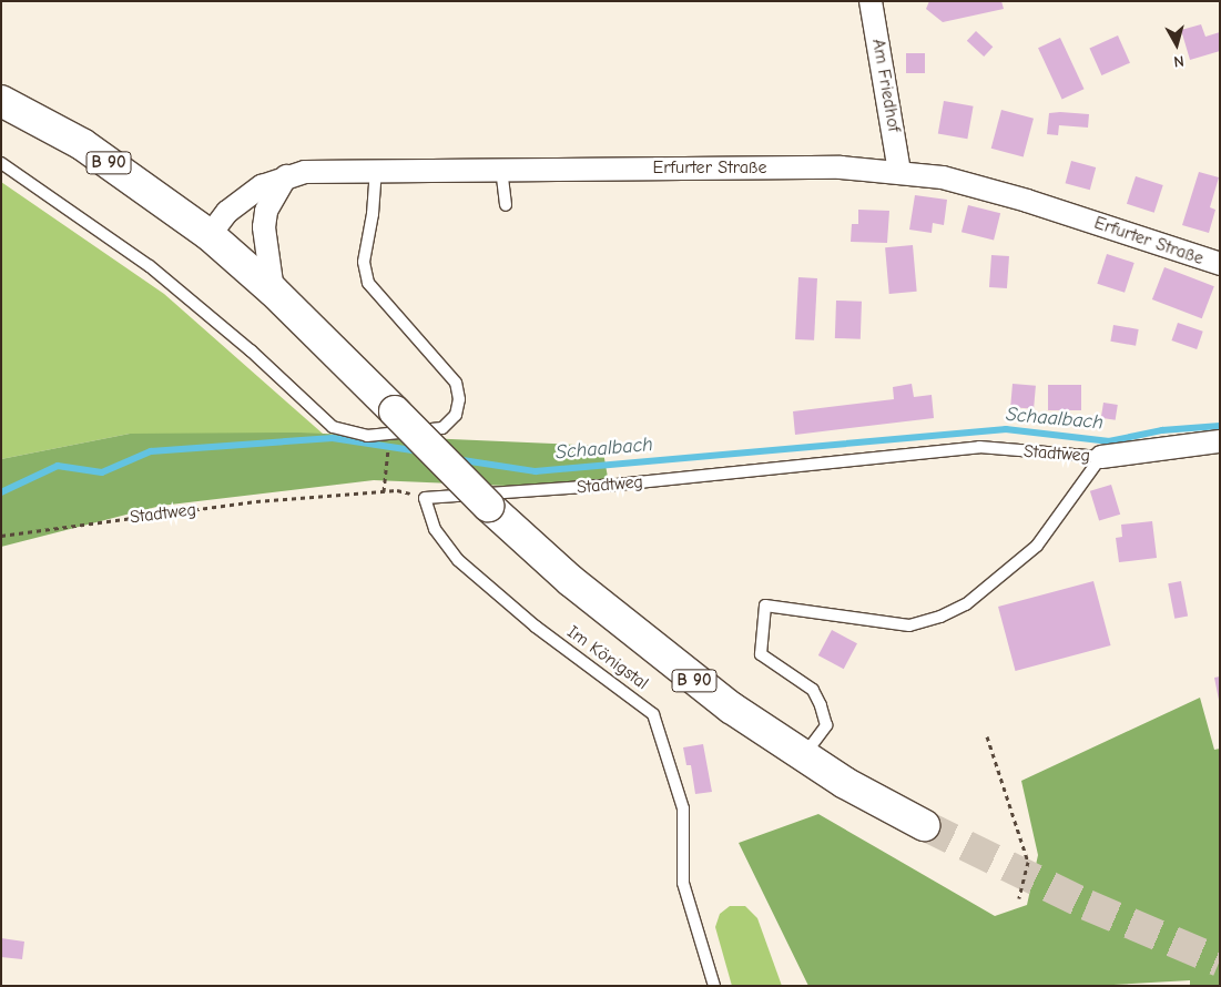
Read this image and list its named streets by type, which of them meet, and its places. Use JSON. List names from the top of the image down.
{
  "streets": {
    "main road": ["B 90"],
    "street": ["Am Friedhof", "Erfurter Straße", "Stadtweg"],
    "lane": ["Im Königstal"]
  },
  "crossings": [
    ["Am Friedhof", "Erfurter Straße"],
    ["B 90", "Erfurter Straße"],
    ["Stadtweg", "Im Königstal"]
  ],
  "water": ["Schaalbach"],
  "north": "bottom"
}
